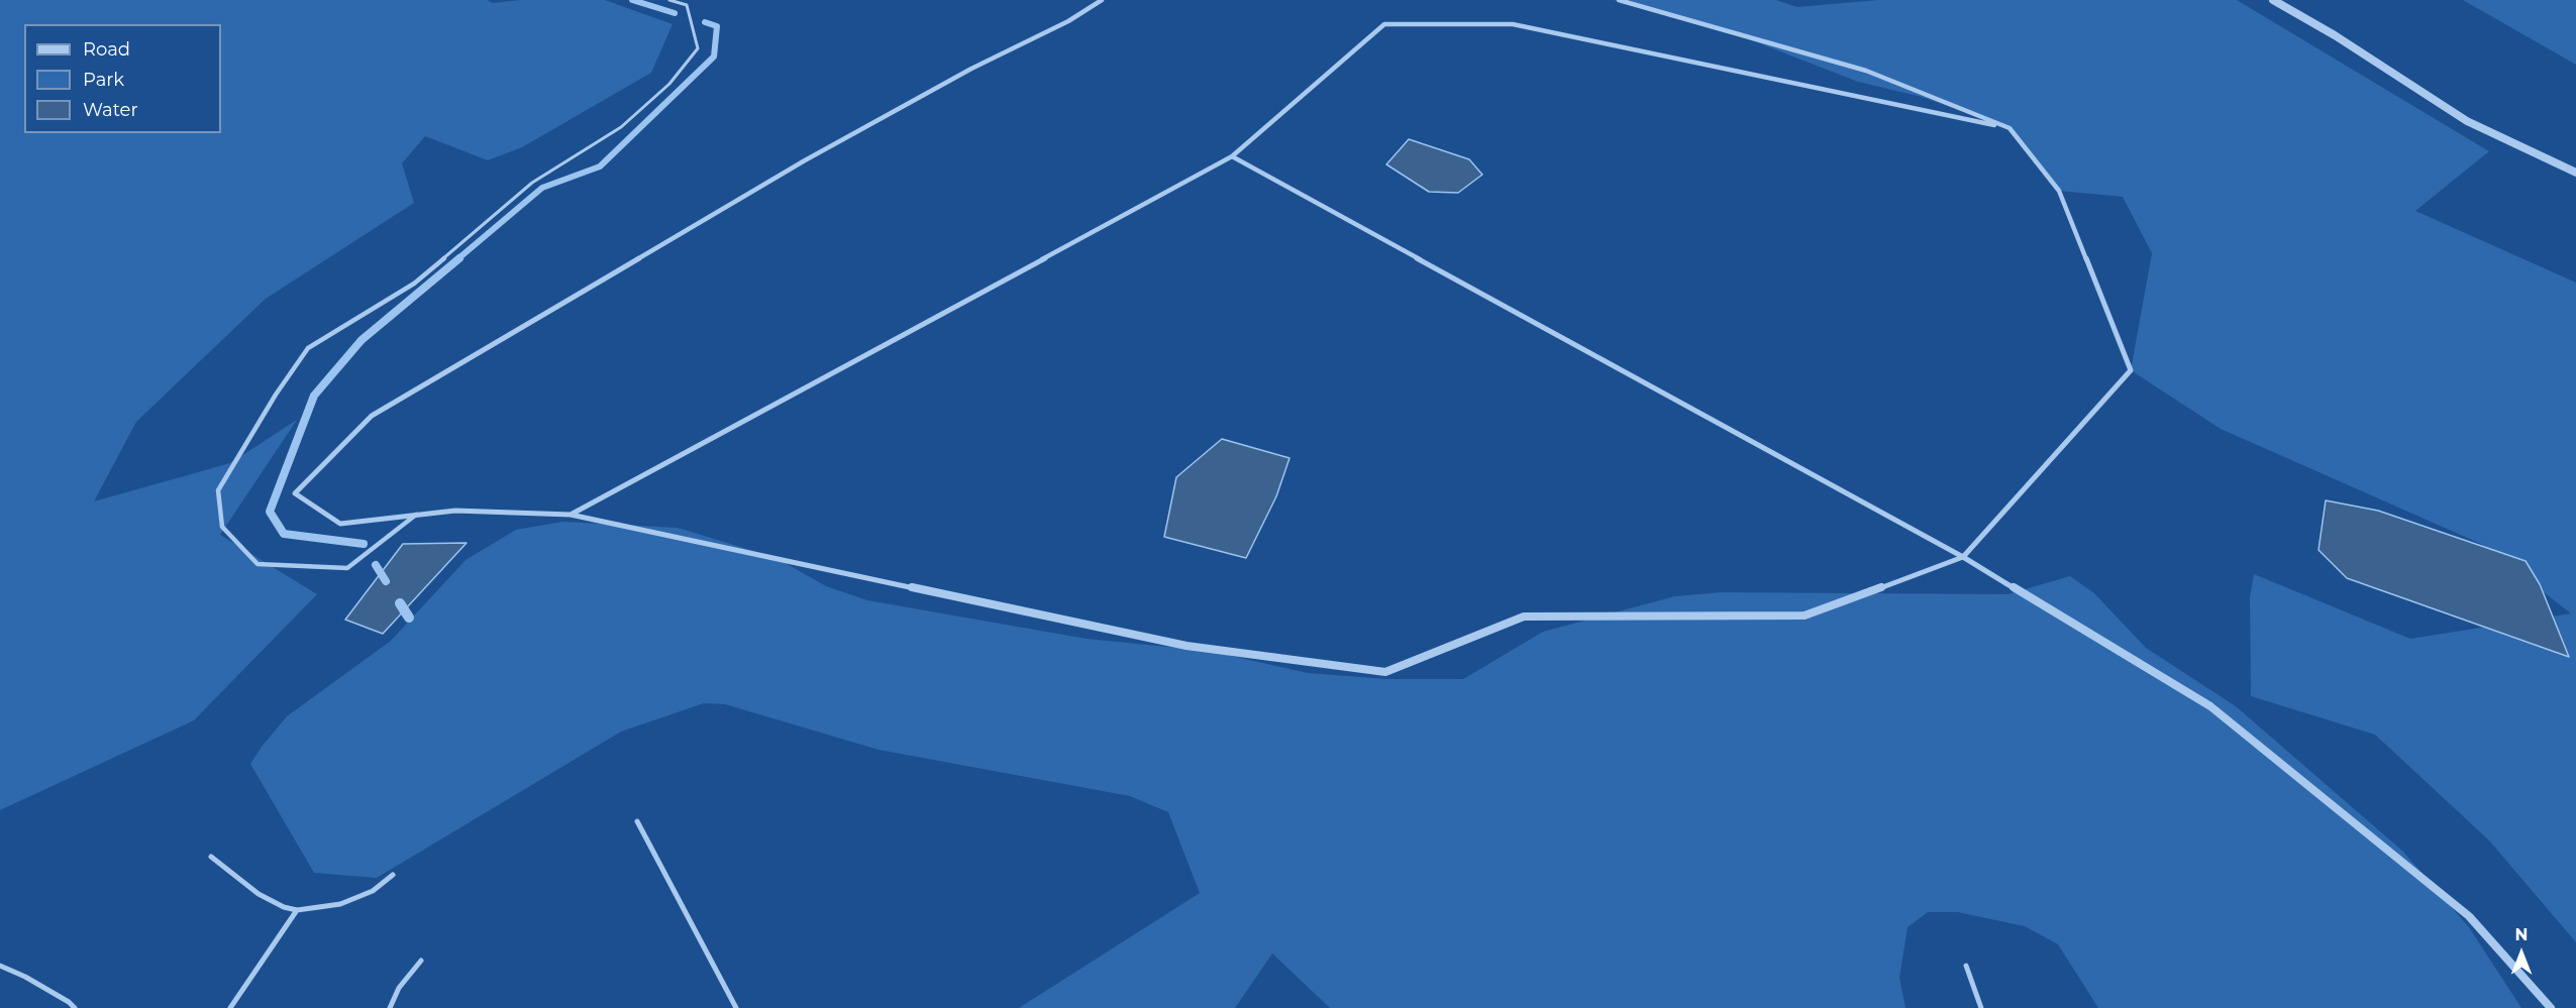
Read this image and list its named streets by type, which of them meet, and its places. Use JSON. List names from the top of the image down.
{
  "legend": ["Road", "Park", "Water"],
  "north": "top"
}
